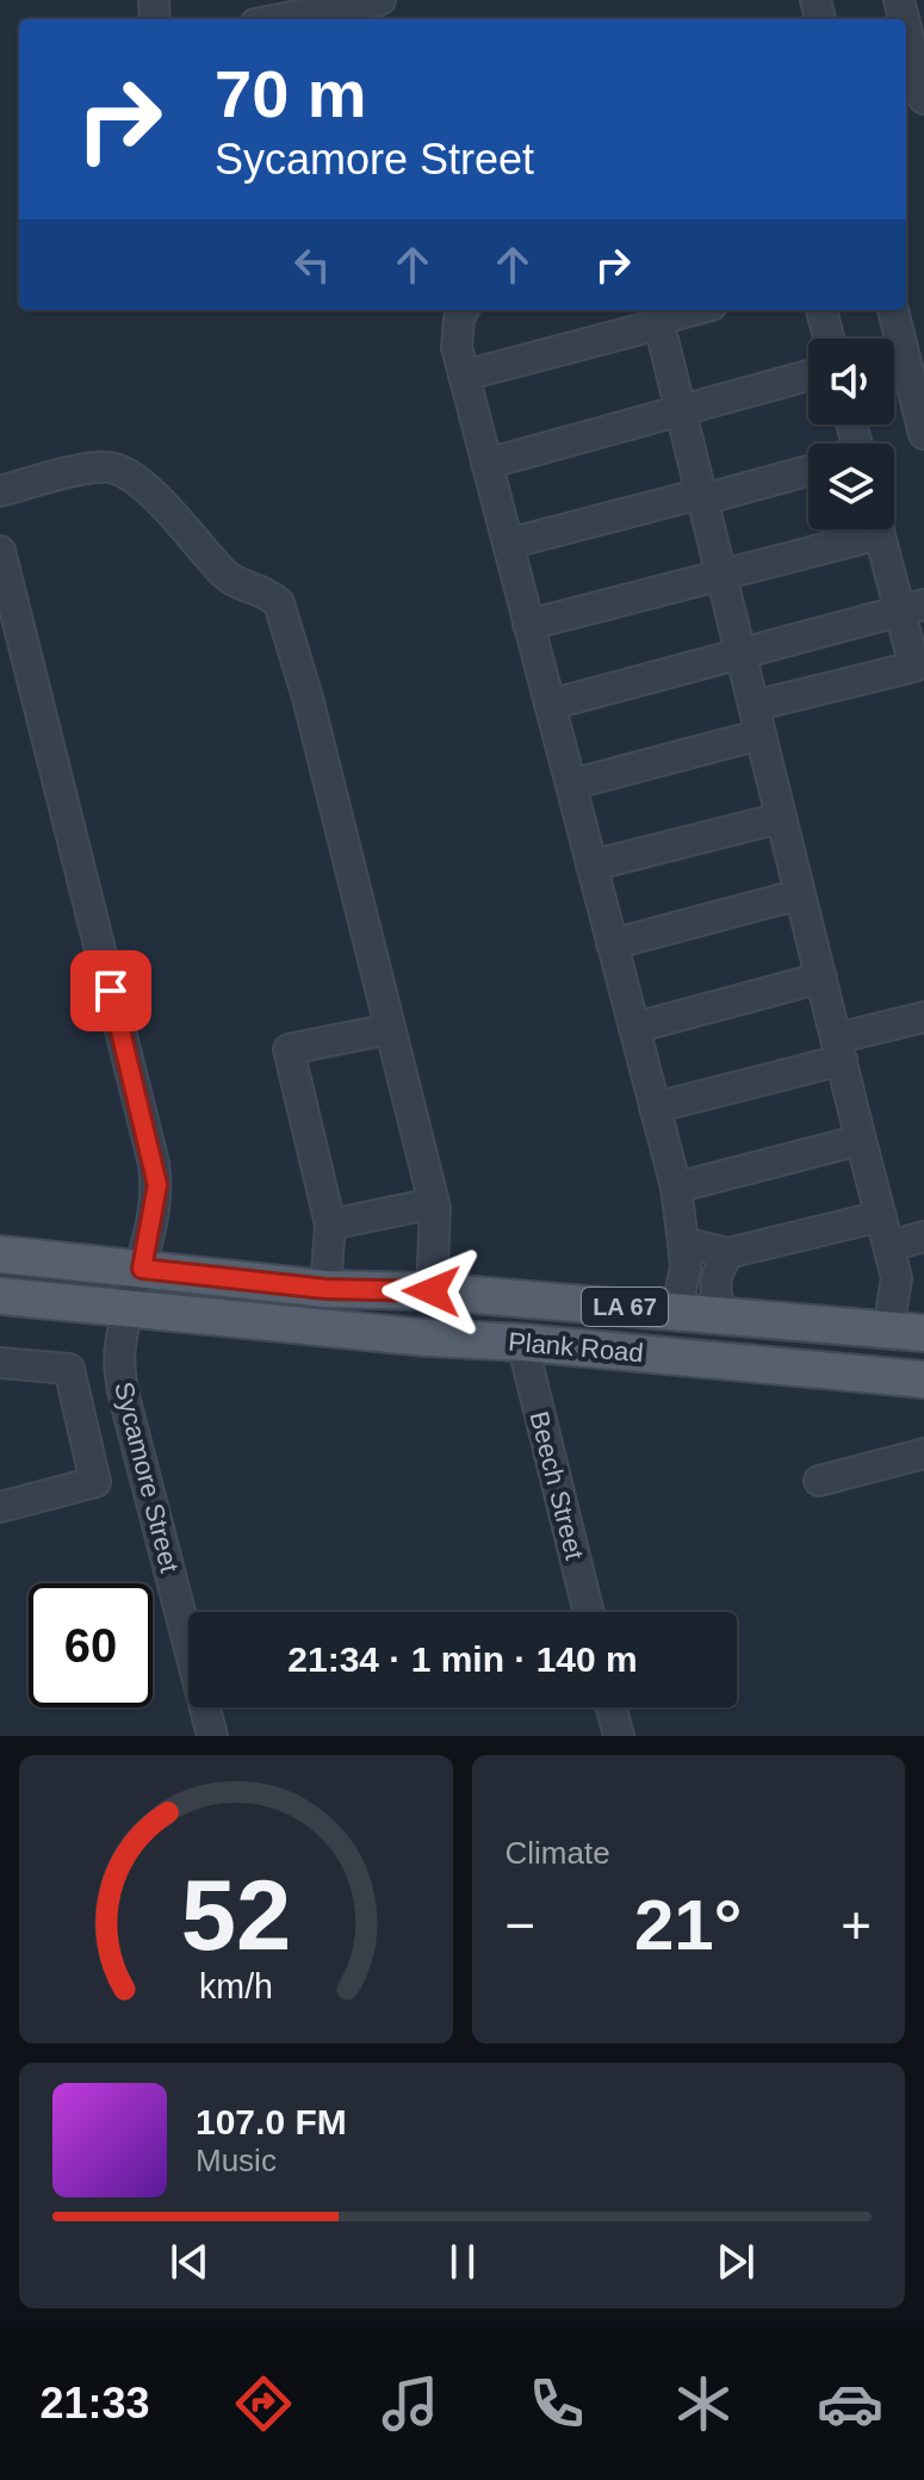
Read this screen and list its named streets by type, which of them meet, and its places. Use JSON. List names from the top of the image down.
{
  "streets": {
    "main road": ["LA 67", "Plank Road"],
    "street": ["Sycamore Street", "Beech Street"]
  },
  "crossings": [
    ["Plank Road", "Sycamore Street"],
    ["Plank Road", "Beech Street"]
  ],
  "page": {
    "turn": ["70 m", "Sycamore Street"],
    "limit": "60",
    "trip": "21:34 · 1 min · 140 m",
    "tile": "Climate",
    "heat": ["−", "21°", "+"],
    "song": ["107.0 FM", "Music"],
    "tabs": "21:33",
    "gauge": ["52", "km/h"]
  }
}
